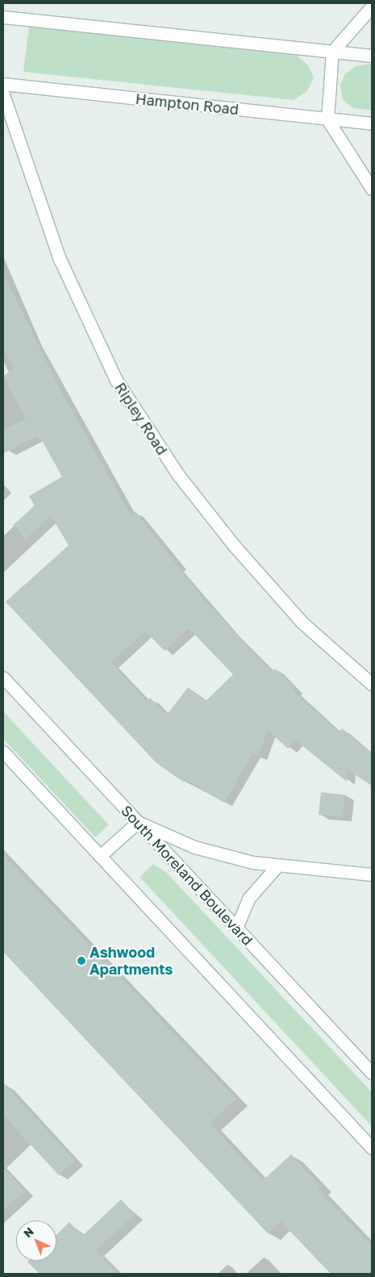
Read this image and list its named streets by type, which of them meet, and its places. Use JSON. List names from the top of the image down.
{
  "streets": {
    "street": ["Hampton Road", "Ripley Road", "South Moreland Boulevard"]
  },
  "places": ["Ashwood Apartments"],
  "north": "top left"
}
